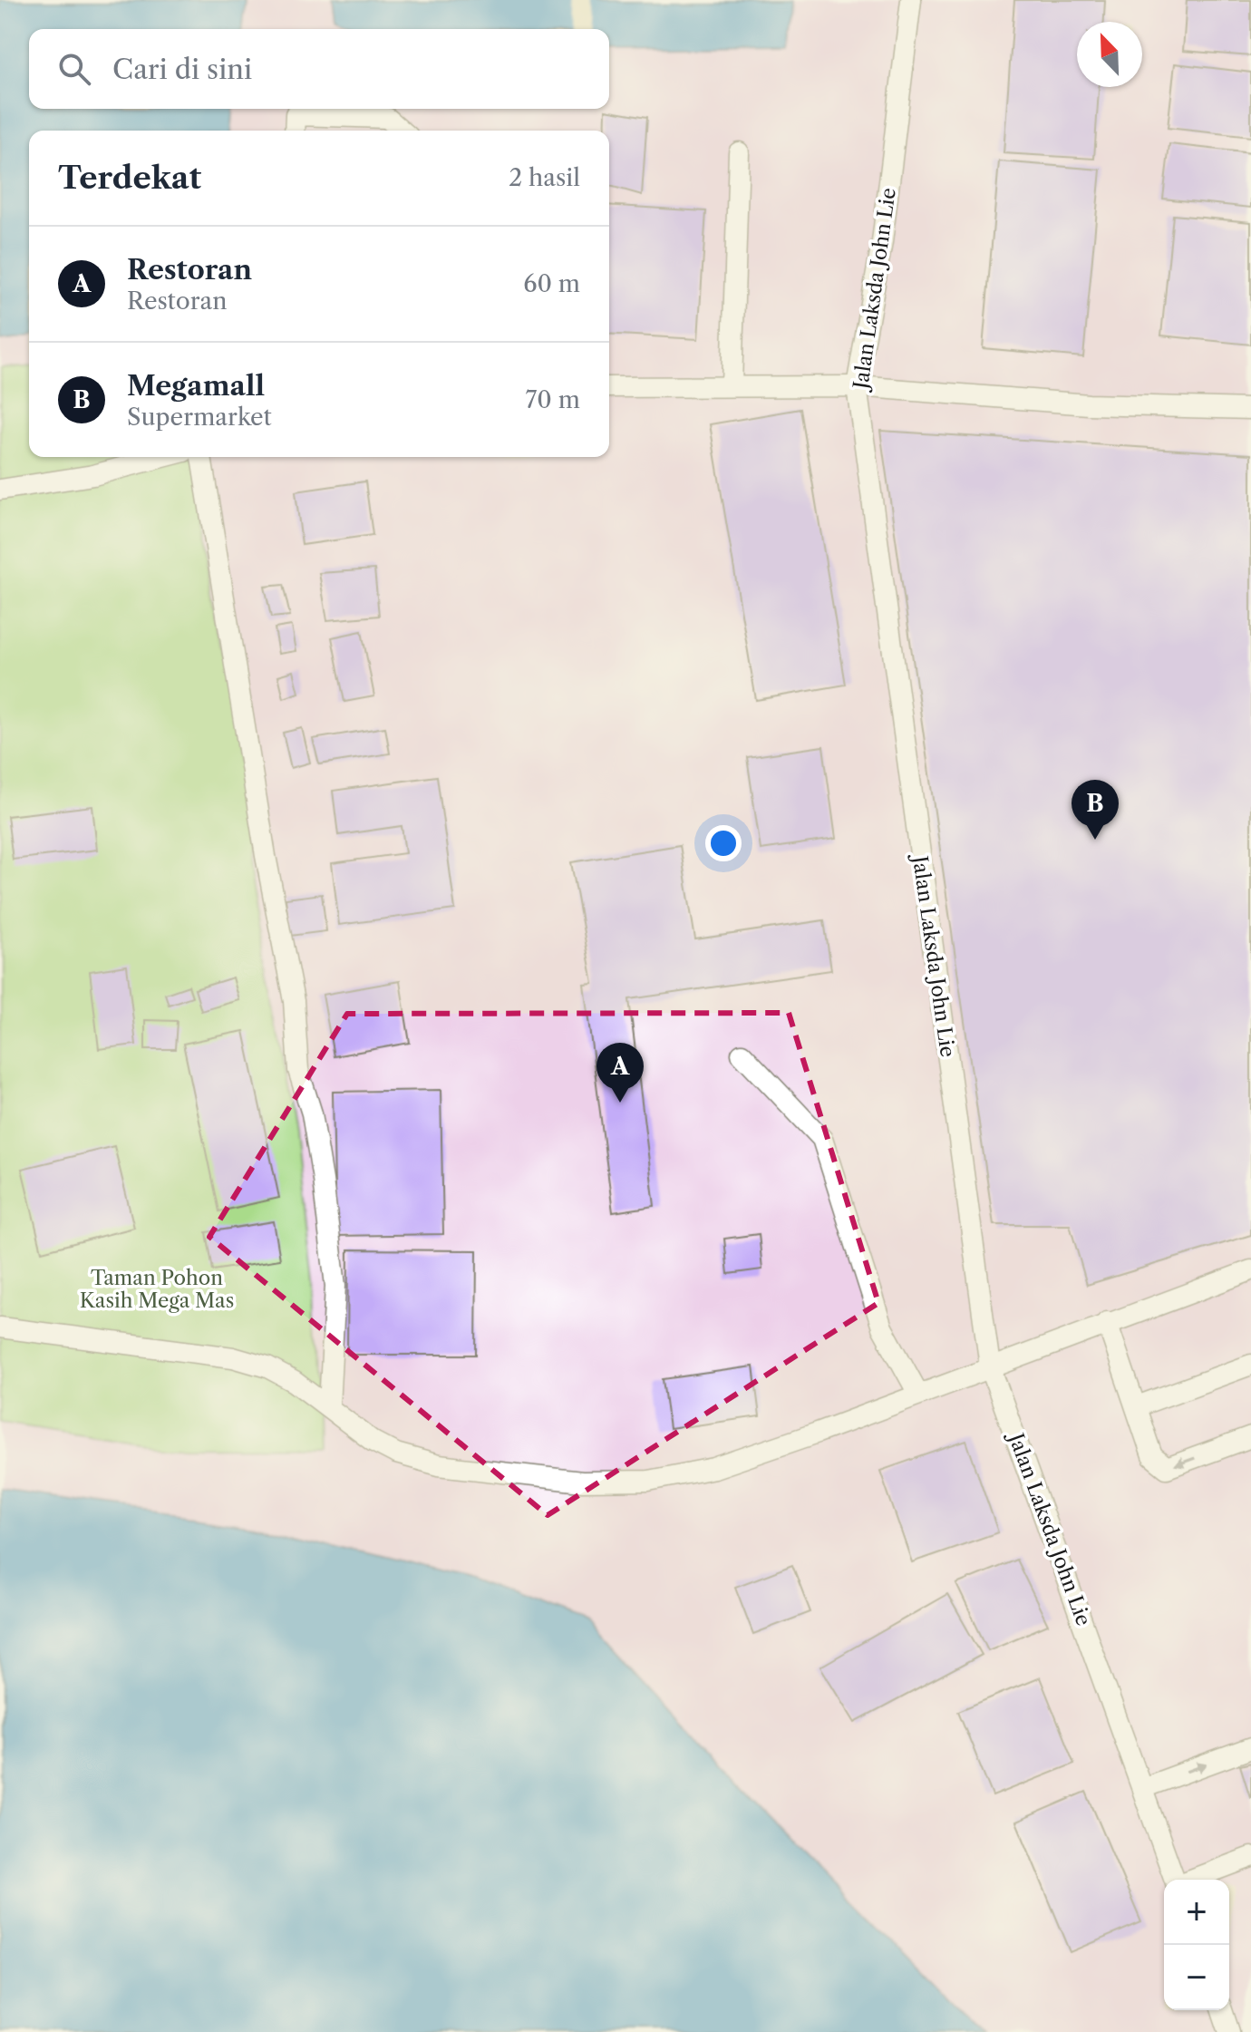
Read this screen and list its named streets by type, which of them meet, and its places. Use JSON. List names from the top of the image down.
{
  "streets": {
    "lane": ["Jalan Laksda John Lie"]
  },
  "parks": ["Taman Pohon Kasih Mega Mas"],
  "north": "top left",
  "page": {
    "search": "Cari di sini",
    "heading": ["Terdekat", "2 hasil"],
    "list": [
      {
        "mark": "A",
        "name": "Restoran",
        "note": "Restoran",
        "value": "60 m"
      },
      {
        "mark": "B",
        "name": "Megamall",
        "note": "Supermarket",
        "value": "70 m"
      }
    ],
    "pins": ["B", "A"],
    "map_buttons": ["+", "−"]
  }
}
